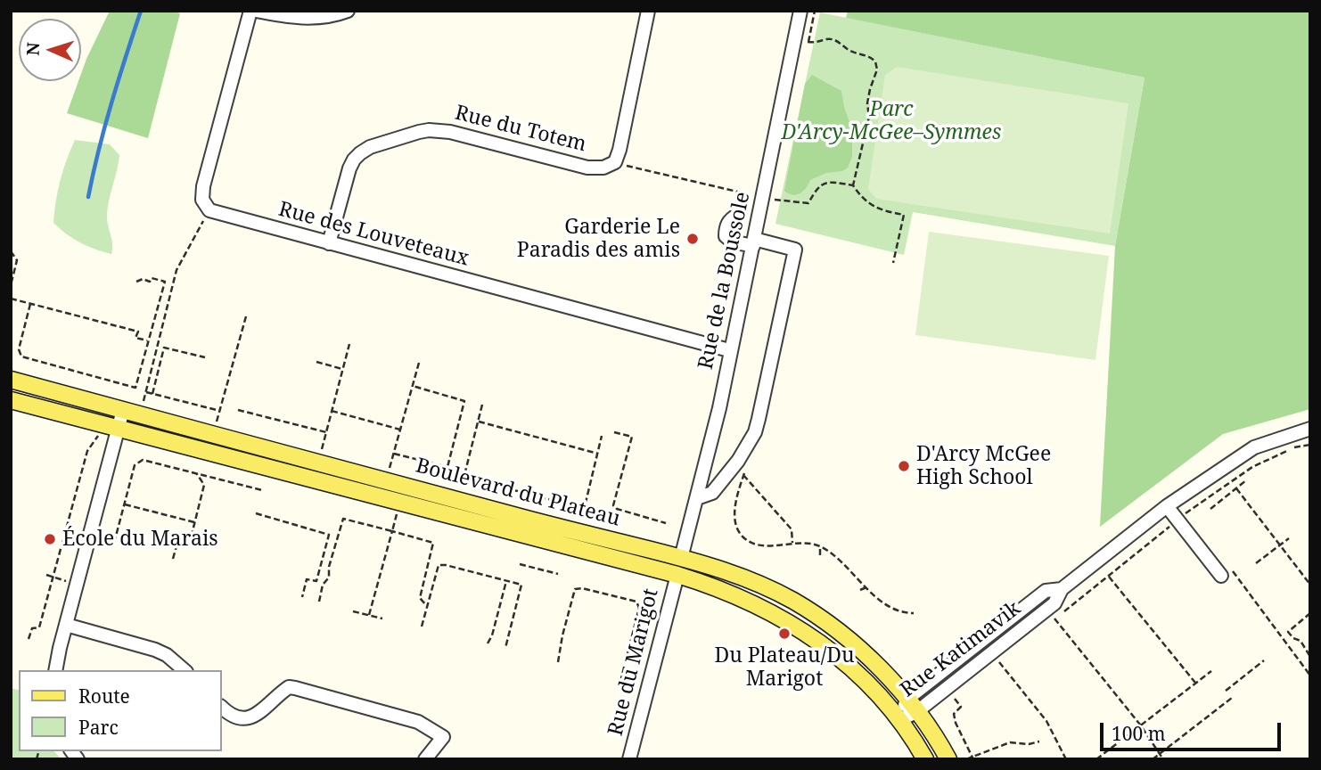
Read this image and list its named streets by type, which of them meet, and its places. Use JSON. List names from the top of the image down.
{
  "streets": {
    "main road": ["Boulevard du Plateau"],
    "street": [
      "Rue du Totem",
      "Rue des Louveteaux",
      "Rue de la Boussole",
      "Rue Katimavik",
      "Rue du Marigot"
    ]
  },
  "crossings": [
    ["Rue du Totem", "Rue des Louveteaux"],
    ["Rue des Louveteaux", "Rue de la Boussole"],
    ["Rue de la Boussole", "Boulevard du Plateau"],
    ["Boulevard du Plateau", "Rue Katimavik"],
    ["Boulevard du Plateau", "Rue du Marigot"]
  ],
  "parks": ["Parc D'Arcy-McGee–Symmes"],
  "places": [
    "Garderie Le Paradis des amis",
    "D'Arcy McGee High School",
    "École du Marais",
    "Du Plateau/Du Marigot"
  ],
  "legend": ["Route", "Parc"],
  "scale_bar": "100 m",
  "north": "left"
}
